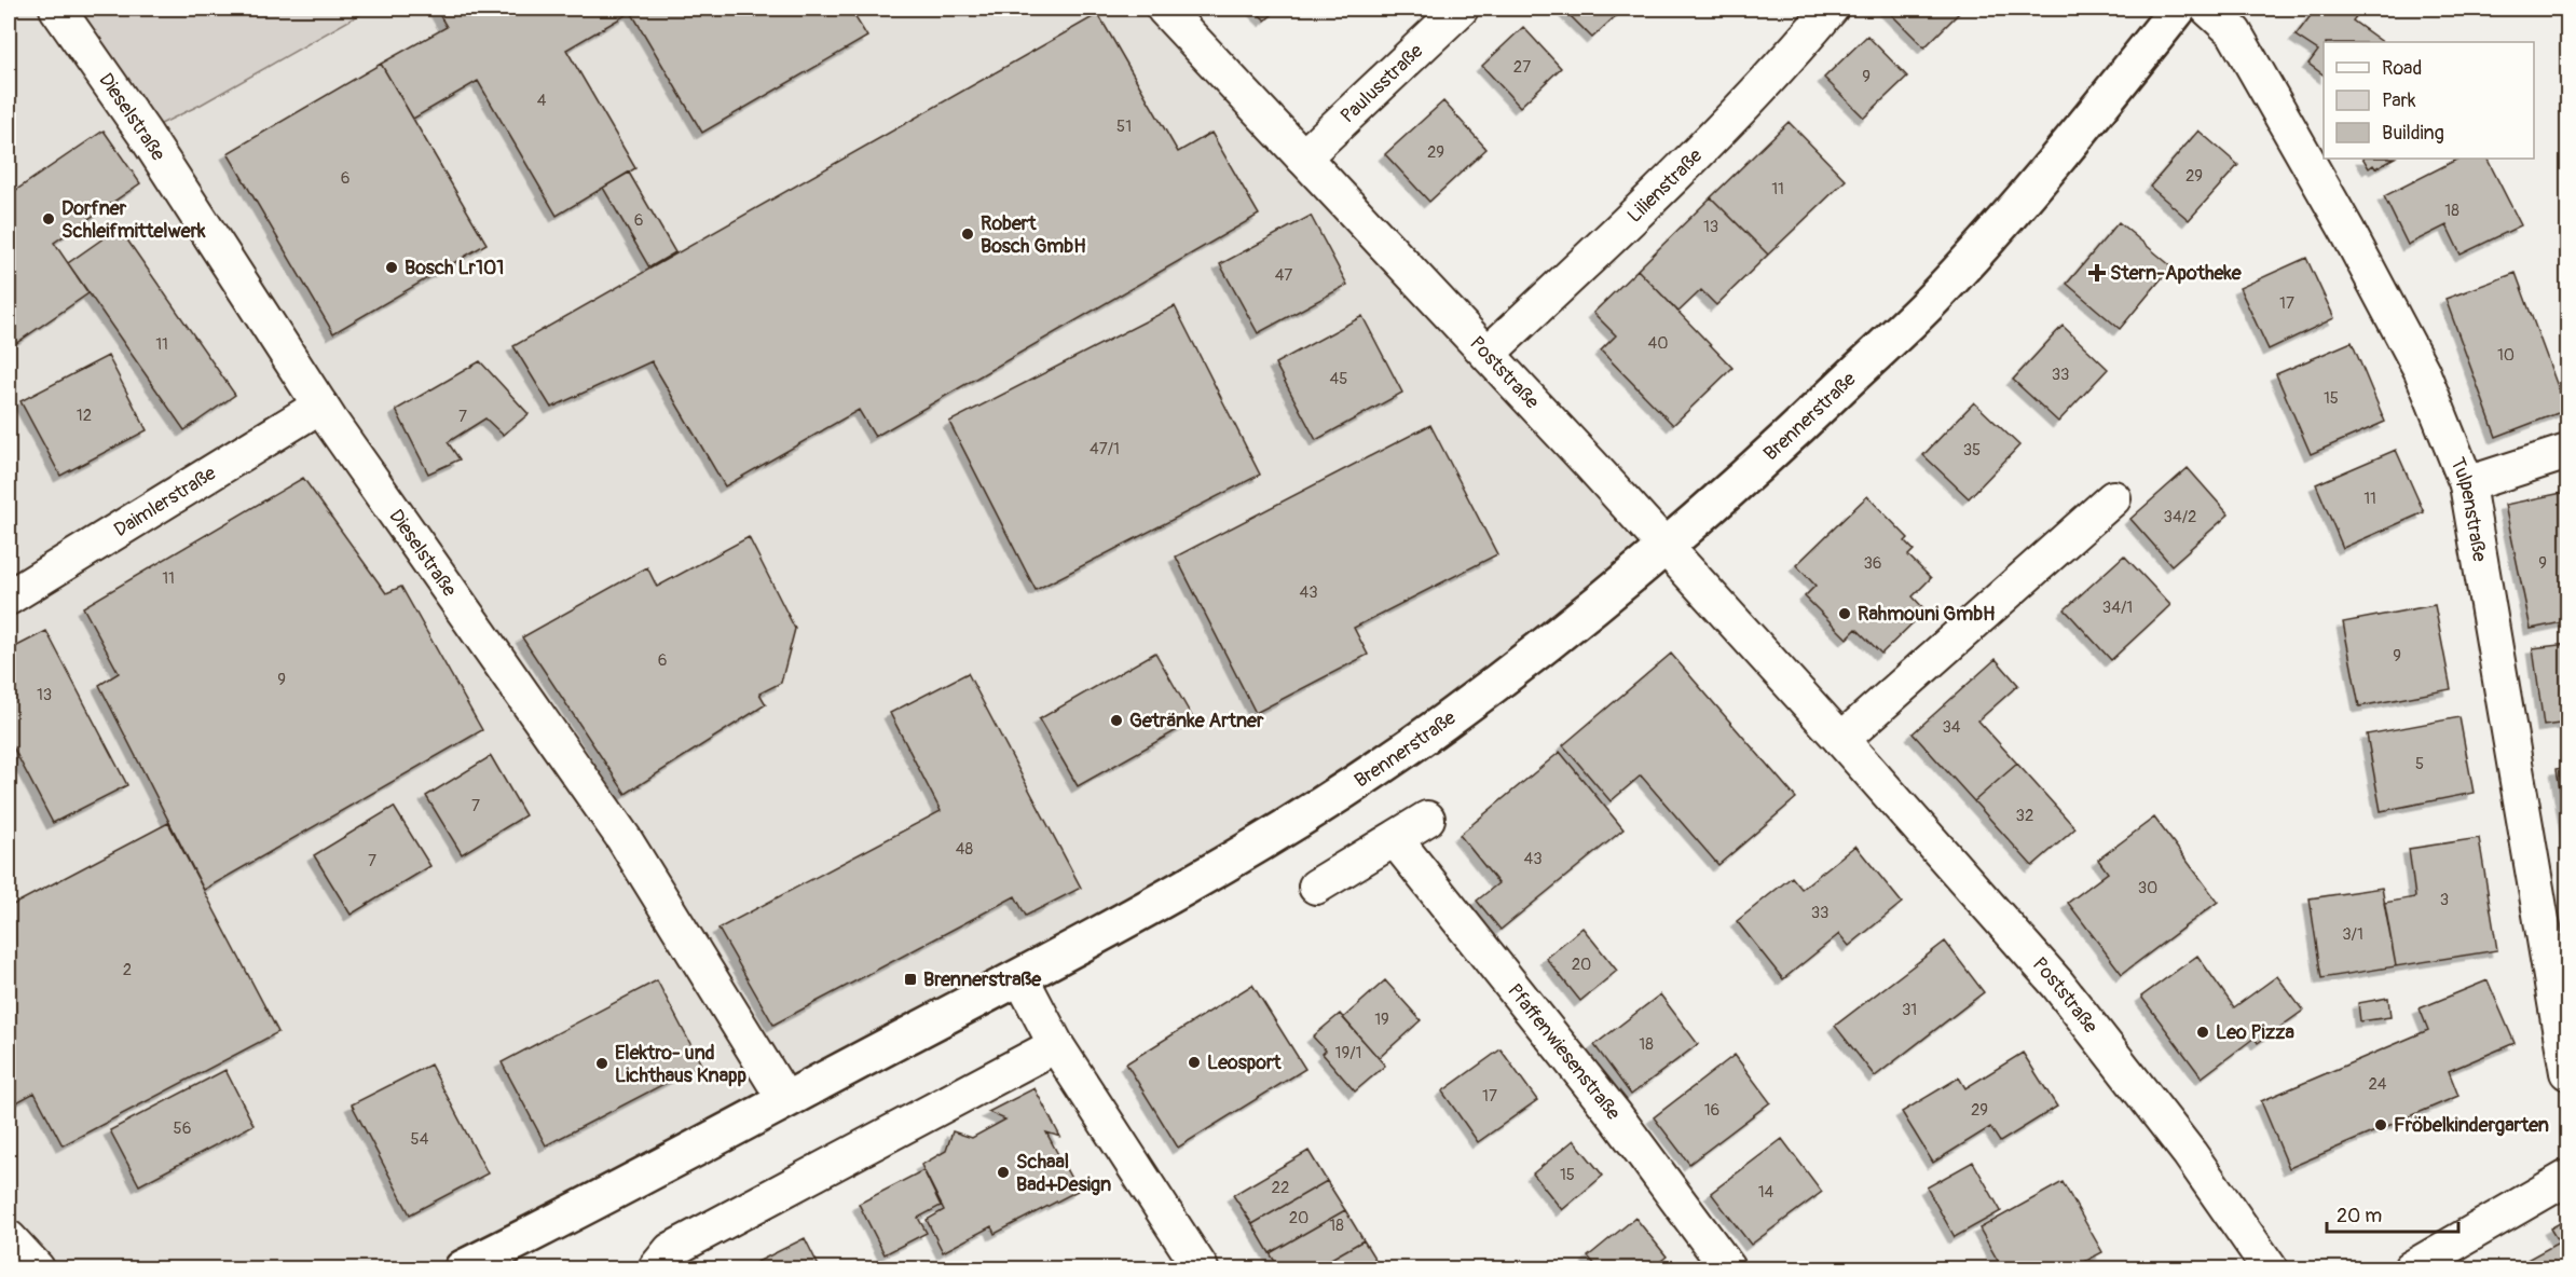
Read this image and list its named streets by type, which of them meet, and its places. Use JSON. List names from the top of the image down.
{
  "streets": {
    "main road": ["Brennerstraße"],
    "street": [
      "Paulusstraße",
      "Dieselstraße",
      "Lilienstraße",
      "Poststraße",
      "Daimlerstraße",
      "Tulpenstraße",
      "Pfaffenwiesenstraße"
    ]
  },
  "crossings": [
    ["Paulusstraße", "Poststraße"],
    ["Dieselstraße", "Brennerstraße"],
    ["Dieselstraße", "Daimlerstraße"],
    ["Lilienstraße", "Poststraße"],
    ["Poststraße", "Brennerstraße"]
  ],
  "places": {
    "other": [
      "Dorfner Schleifmittelwerk",
      "Robert Bosch GmbH",
      "Bosch Lr101",
      "Rahmouni GmbH",
      "Getränke Artner",
      "Leo Pizza",
      "Leosport",
      "Elektro- und Lichthaus Knapp",
      "Fröbelkindergarten",
      "Schaal Bad+Design"
    ],
    "health": ["Stern-Apotheke"],
    "transit": ["Brennerstraße"]
  },
  "house_numbers": [
    "27",
    "9",
    "4",
    "51",
    "29",
    "29",
    "6",
    "11",
    "18",
    "6",
    "13",
    "47",
    "17",
    "40",
    "11",
    "10",
    "33",
    "45",
    "15",
    "12",
    "7",
    "47/1",
    "35",
    "11",
    "34/2",
    "36",
    "9",
    "11",
    "43",
    "34/1",
    "9",
    "6",
    "9",
    "13",
    "34",
    "5",
    "7",
    "32",
    "48",
    "43",
    "7",
    "30",
    "3",
    "33",
    "3/1",
    "20",
    "2",
    "31",
    "19",
    "18",
    "19/1",
    "24",
    "17",
    "16",
    "29",
    "56",
    "54",
    "15",
    "22",
    "14",
    "20",
    "18"
  ],
  "legend": ["Road", "Park", "Building"],
  "scale_bar": "20 m"
}
